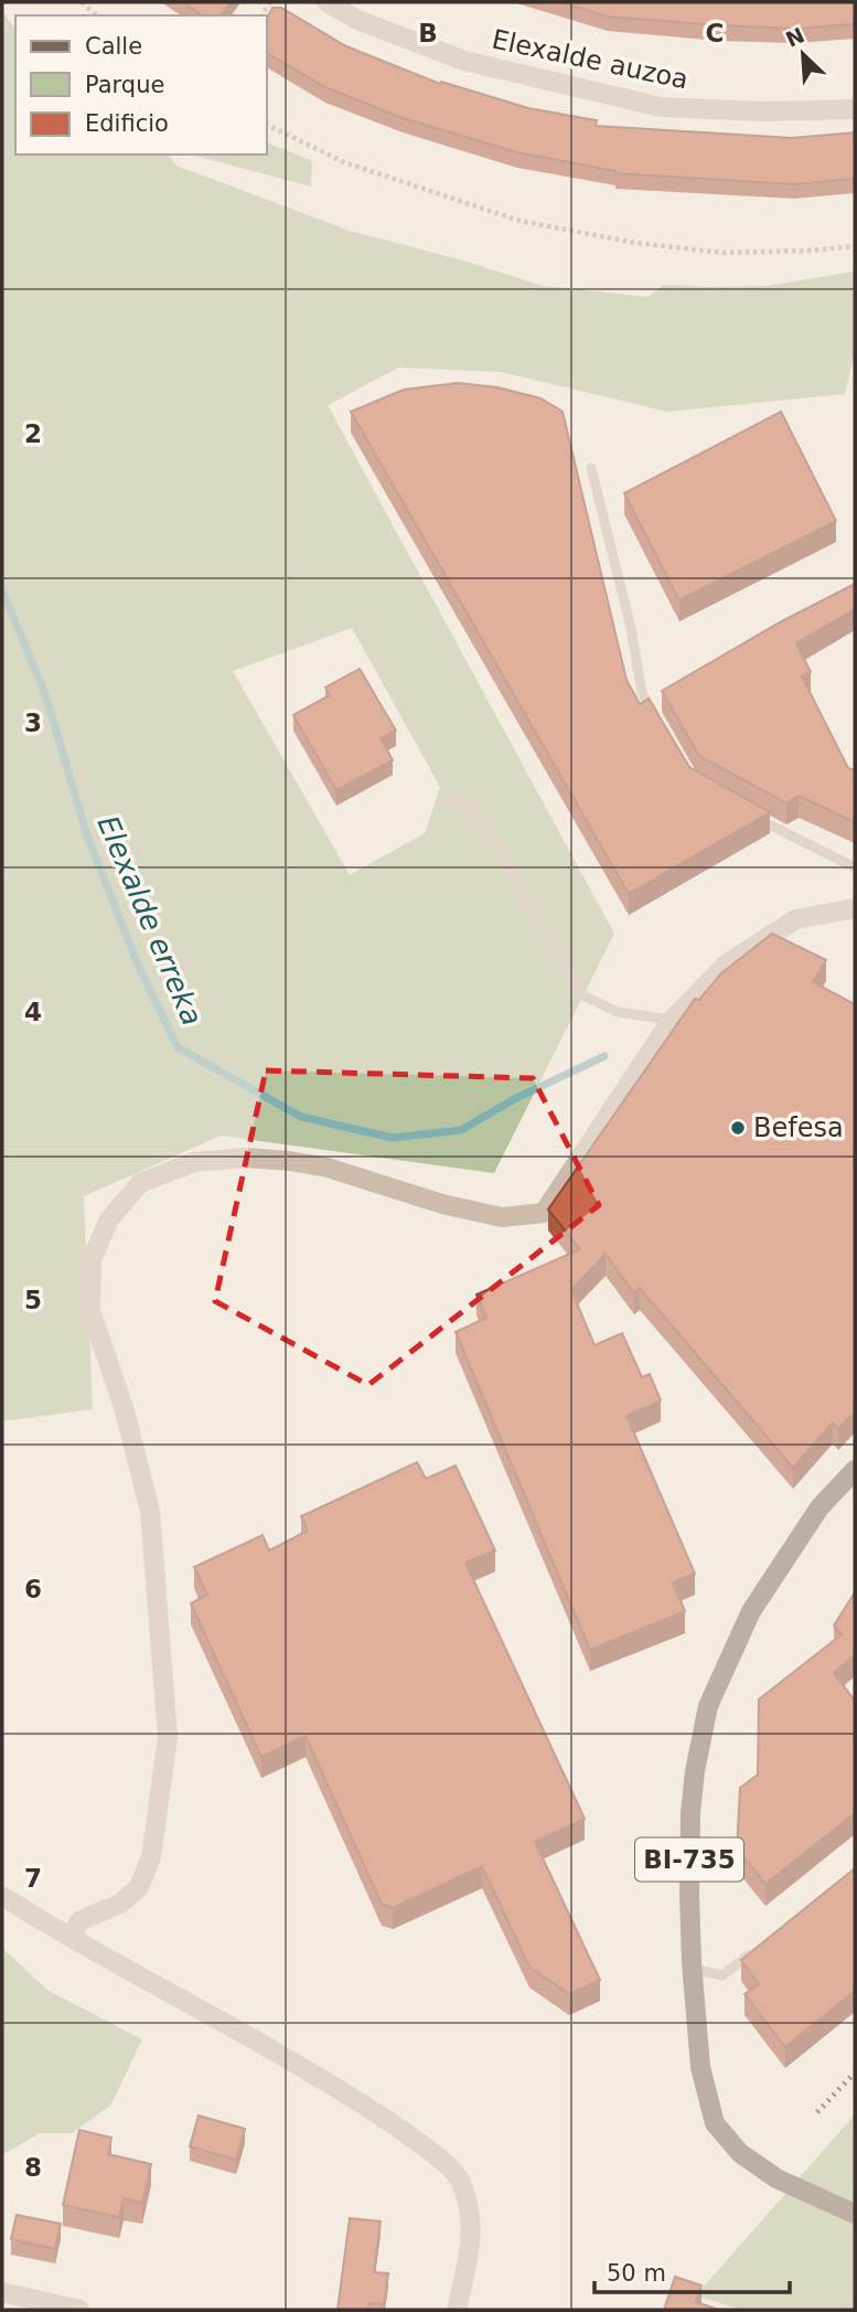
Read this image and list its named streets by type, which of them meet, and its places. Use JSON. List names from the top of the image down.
{
  "streets": {
    "main road": ["BI-735"],
    "street": ["Elexalde auzoa"]
  },
  "water": ["Elexalde erreka"],
  "places": ["Befesa"],
  "legend": ["Calle", "Parque", "Edificio"],
  "scale_bar": "50 m",
  "north": "top left",
  "grid": {
    "columns": ["B", "C"],
    "rows": [
      "2",
      "3",
      "4",
      "5",
      "6",
      "7",
      "8"
    ]
  }
}
